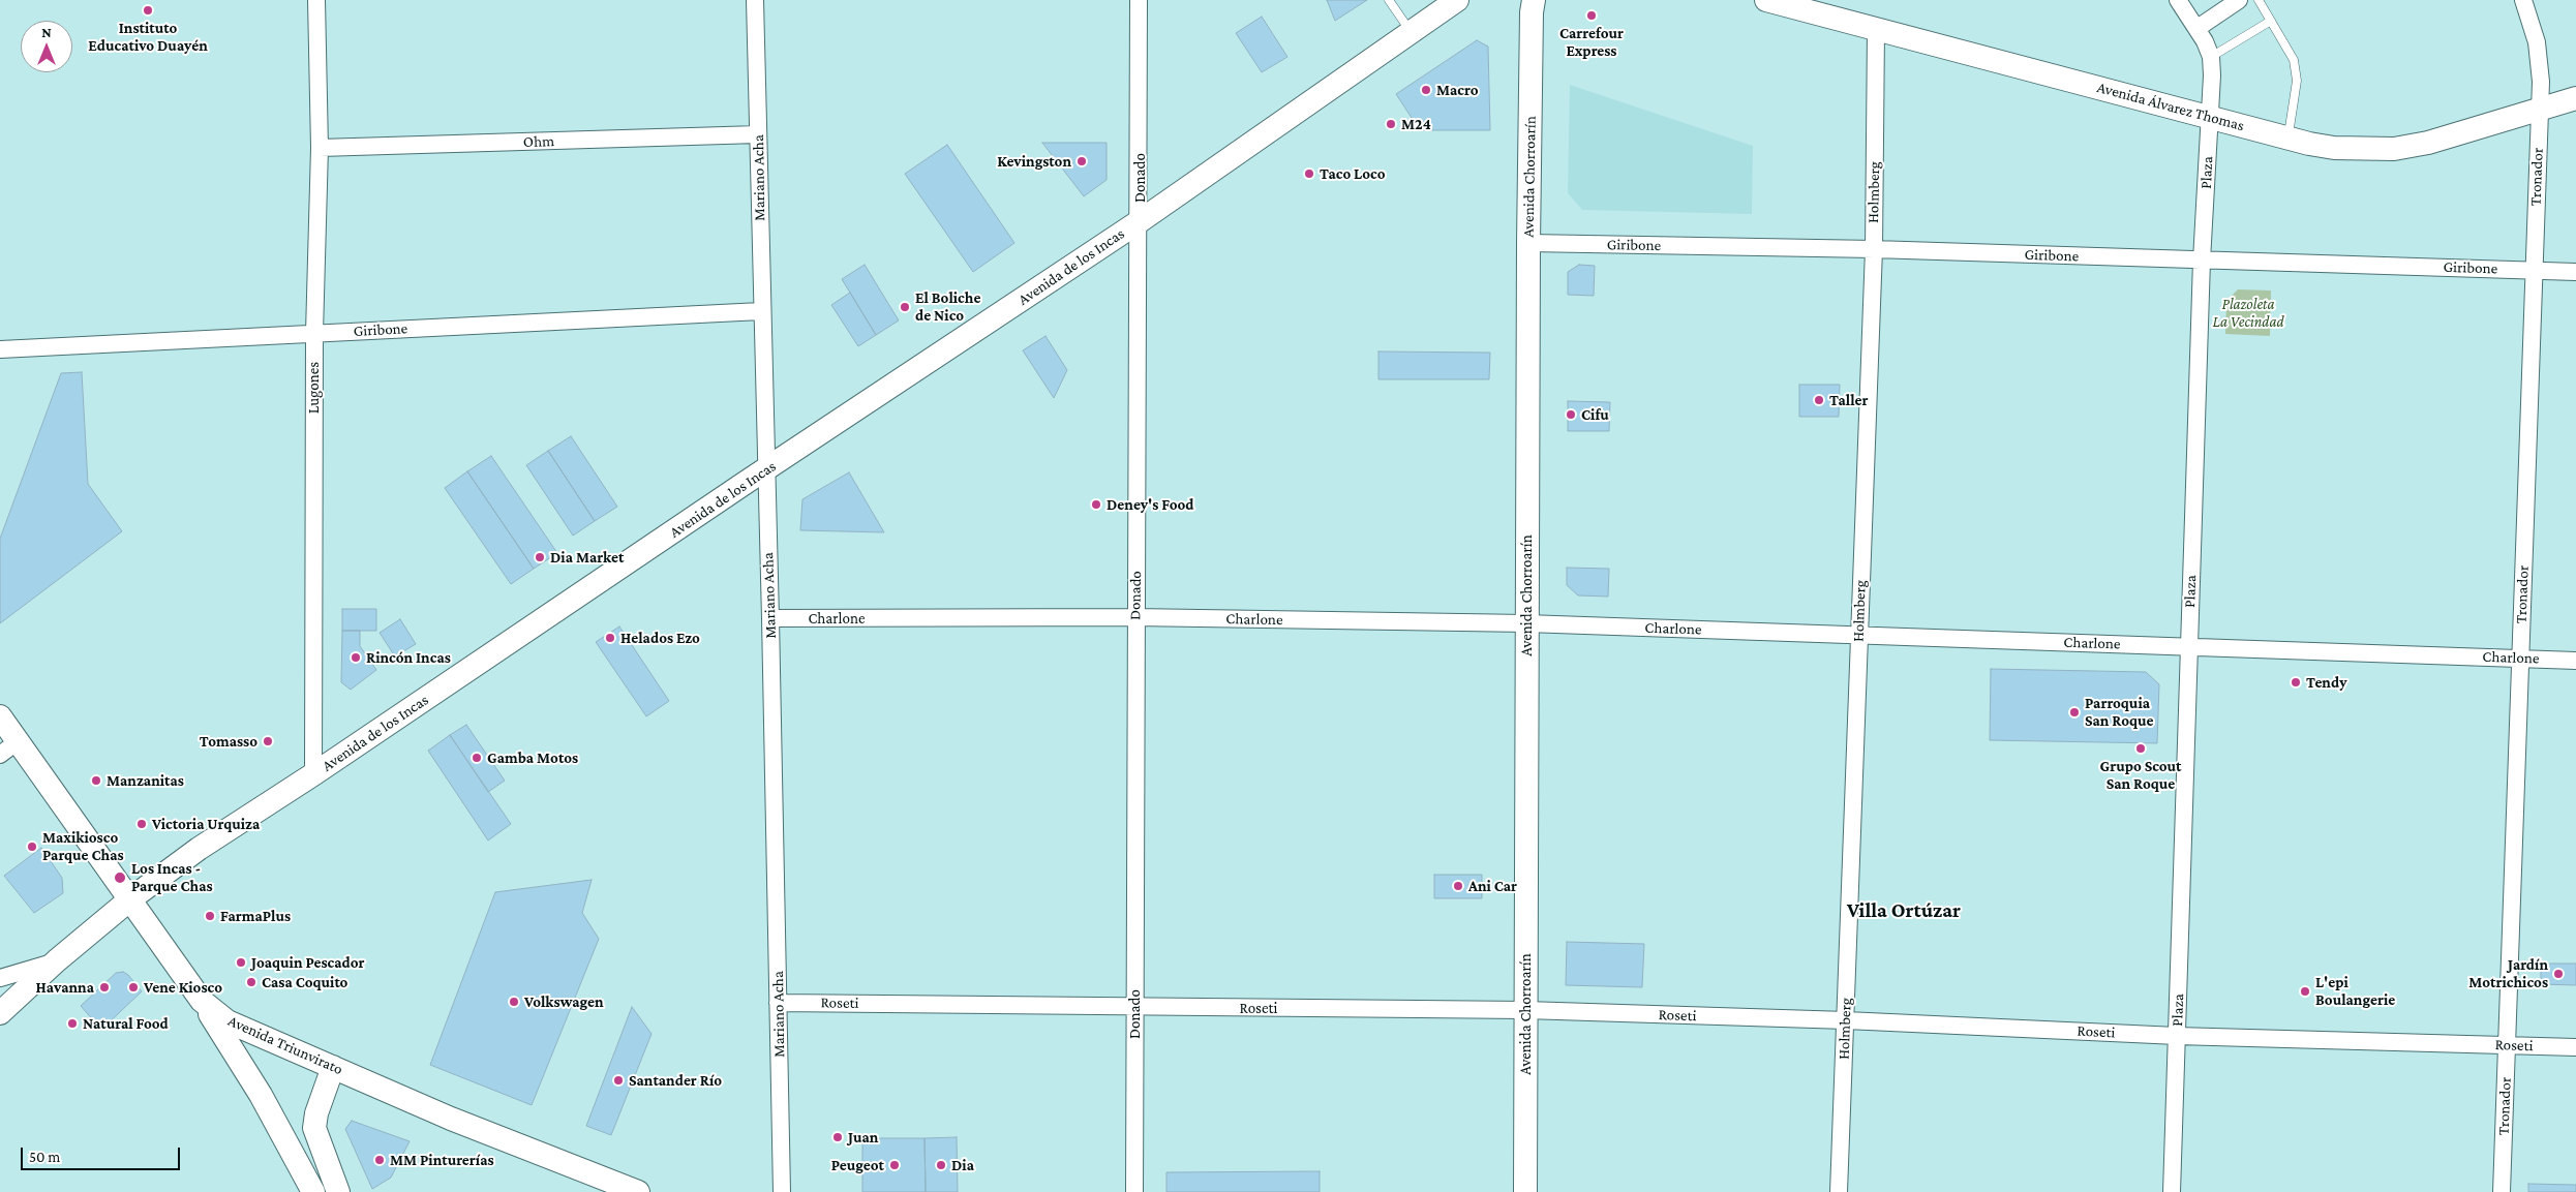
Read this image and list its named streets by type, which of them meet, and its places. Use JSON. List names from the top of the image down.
{
  "streets": {
    "main road": [
      "Avenida Álvarez Thomas",
      "Avenida Chorroarín",
      "Avenida de los Incas",
      "Avenida Triunvirato"
    ],
    "street": [
      "Ohm",
      "Plaza",
      "Tronador",
      "Mariano Acha",
      "Donado",
      "Holmberg",
      "Giribone",
      "Lugones",
      "Charlone",
      "Roseti"
    ]
  },
  "crossings": [
    ["Avenida Álvarez Thomas", "Plaza"],
    ["Avenida Álvarez Thomas", "Tronador"],
    ["Avenida Álvarez Thomas", "Holmberg"],
    ["Ohm", "Mariano Acha"],
    ["Ohm", "Lugones"],
    ["Plaza", "Giribone"],
    ["Plaza", "Charlone"],
    ["Plaza", "Roseti"],
    ["Avenida Chorroarín", "Giribone"],
    ["Avenida Chorroarín", "Charlone"],
    ["Avenida Chorroarín", "Roseti"],
    ["Tronador", "Giribone"],
    ["Tronador", "Charlone"],
    ["Tronador", "Roseti"],
    ["Mariano Acha", "Giribone"],
    ["Mariano Acha", "Avenida de los Incas"],
    ["Mariano Acha", "Charlone"],
    ["Mariano Acha", "Roseti"],
    ["Donado", "Avenida de los Incas"],
    ["Donado", "Charlone"],
    ["Donado", "Roseti"],
    ["Holmberg", "Giribone"],
    ["Holmberg", "Charlone"],
    ["Holmberg", "Roseti"],
    ["Giribone", "Lugones"],
    ["Avenida de los Incas", "Lugones"],
    ["Avenida de los Incas", "Avenida Triunvirato"]
  ],
  "districts": ["Villa Ortúzar"],
  "parks": ["Plazoleta La Vecindad"],
  "places": [
    "Instituto Educativo Duayén",
    "Carrefour Express",
    "Macro",
    "M24",
    "Kevingston",
    "Taco Loco",
    "El Boliche de Nico",
    "Taller",
    "Cifu",
    "Deney's Food",
    "Dia Market",
    "Helados Ezo",
    "Rincón Incas",
    "Tendy",
    "Parroquia San Roque",
    "Tomasso",
    "Grupo Scout San Roque",
    "Gamba Motos",
    "Manzanitas",
    "Victoria Urquiza",
    "Maxikiosco Parque Chas",
    "Los Incas - Parque Chas",
    "Ani Car",
    "FarmaPlus",
    "Joaquin Pescador",
    "Jardín Motrichicos",
    "Casa Coquito",
    "Havanna",
    "Vene Kiosco",
    "L'epi Boulangerie",
    "Volkswagen",
    "Natural Food",
    "Santander Río",
    "Juan",
    "MM Pinturerías",
    "Peugeot",
    "Dia"
  ],
  "scale_bar": "50 m",
  "north": "top"
}
